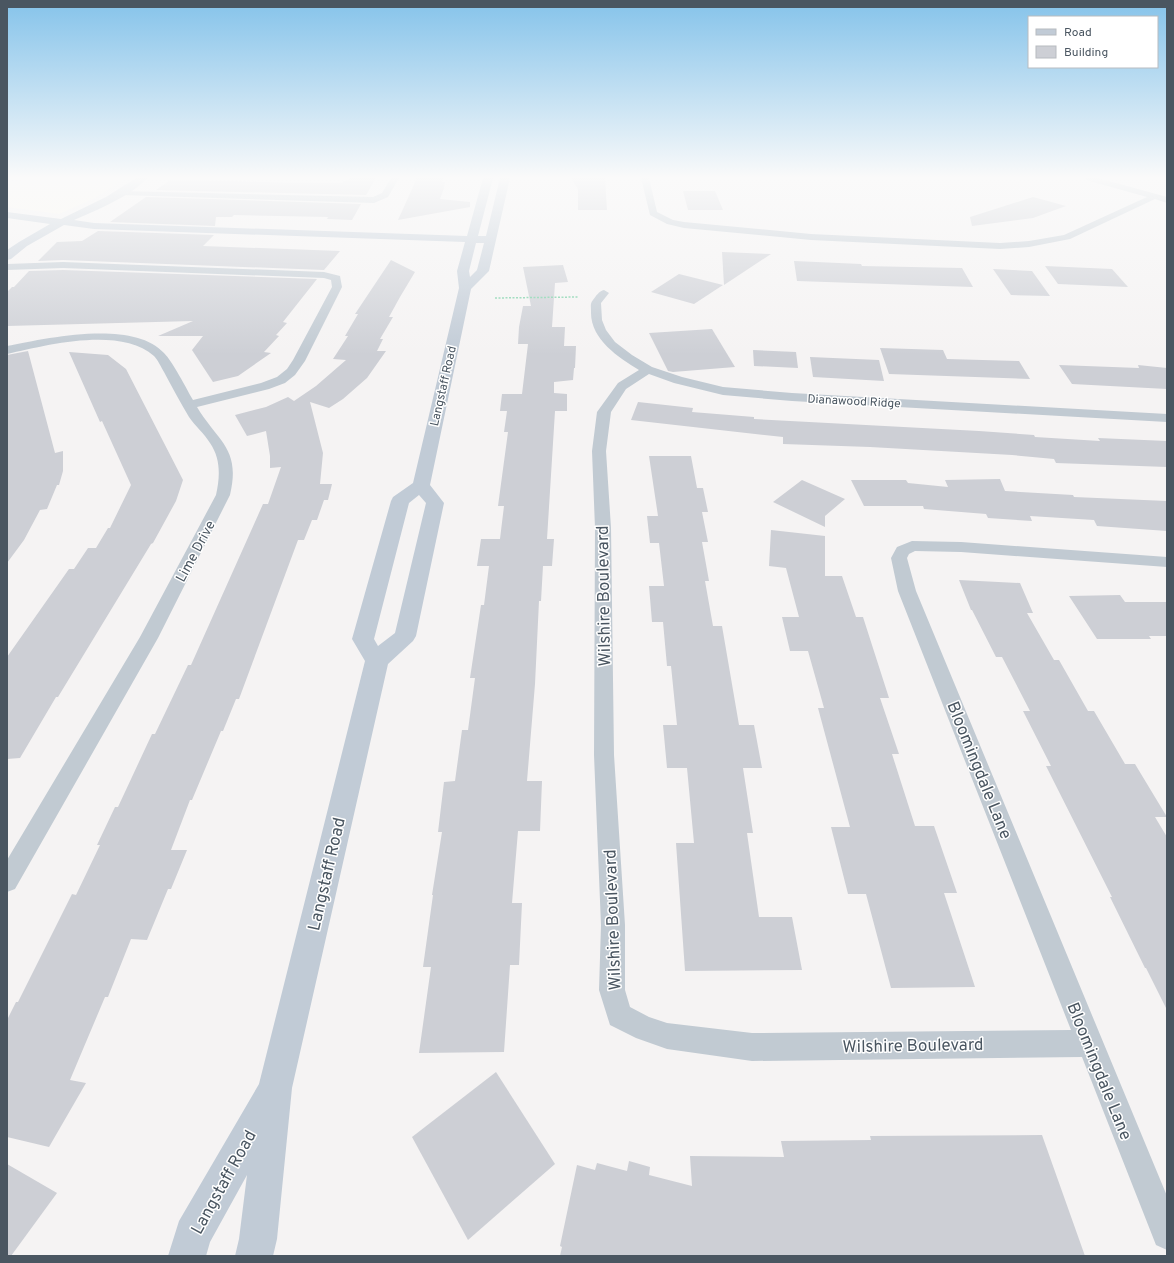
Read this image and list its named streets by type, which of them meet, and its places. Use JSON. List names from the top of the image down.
{
  "streets": {
    "main road": ["Langstaff Road"],
    "street": [
      "Dianawood Ridge",
      "Lime Drive",
      "Wilshire Boulevard",
      "Bloomingdale Lane"
    ]
  },
  "crossings": [
    ["Dianawood Ridge", "Wilshire Boulevard"],
    ["Wilshire Boulevard", "Bloomingdale Lane"]
  ],
  "legend": ["Road", "Building"]
}
